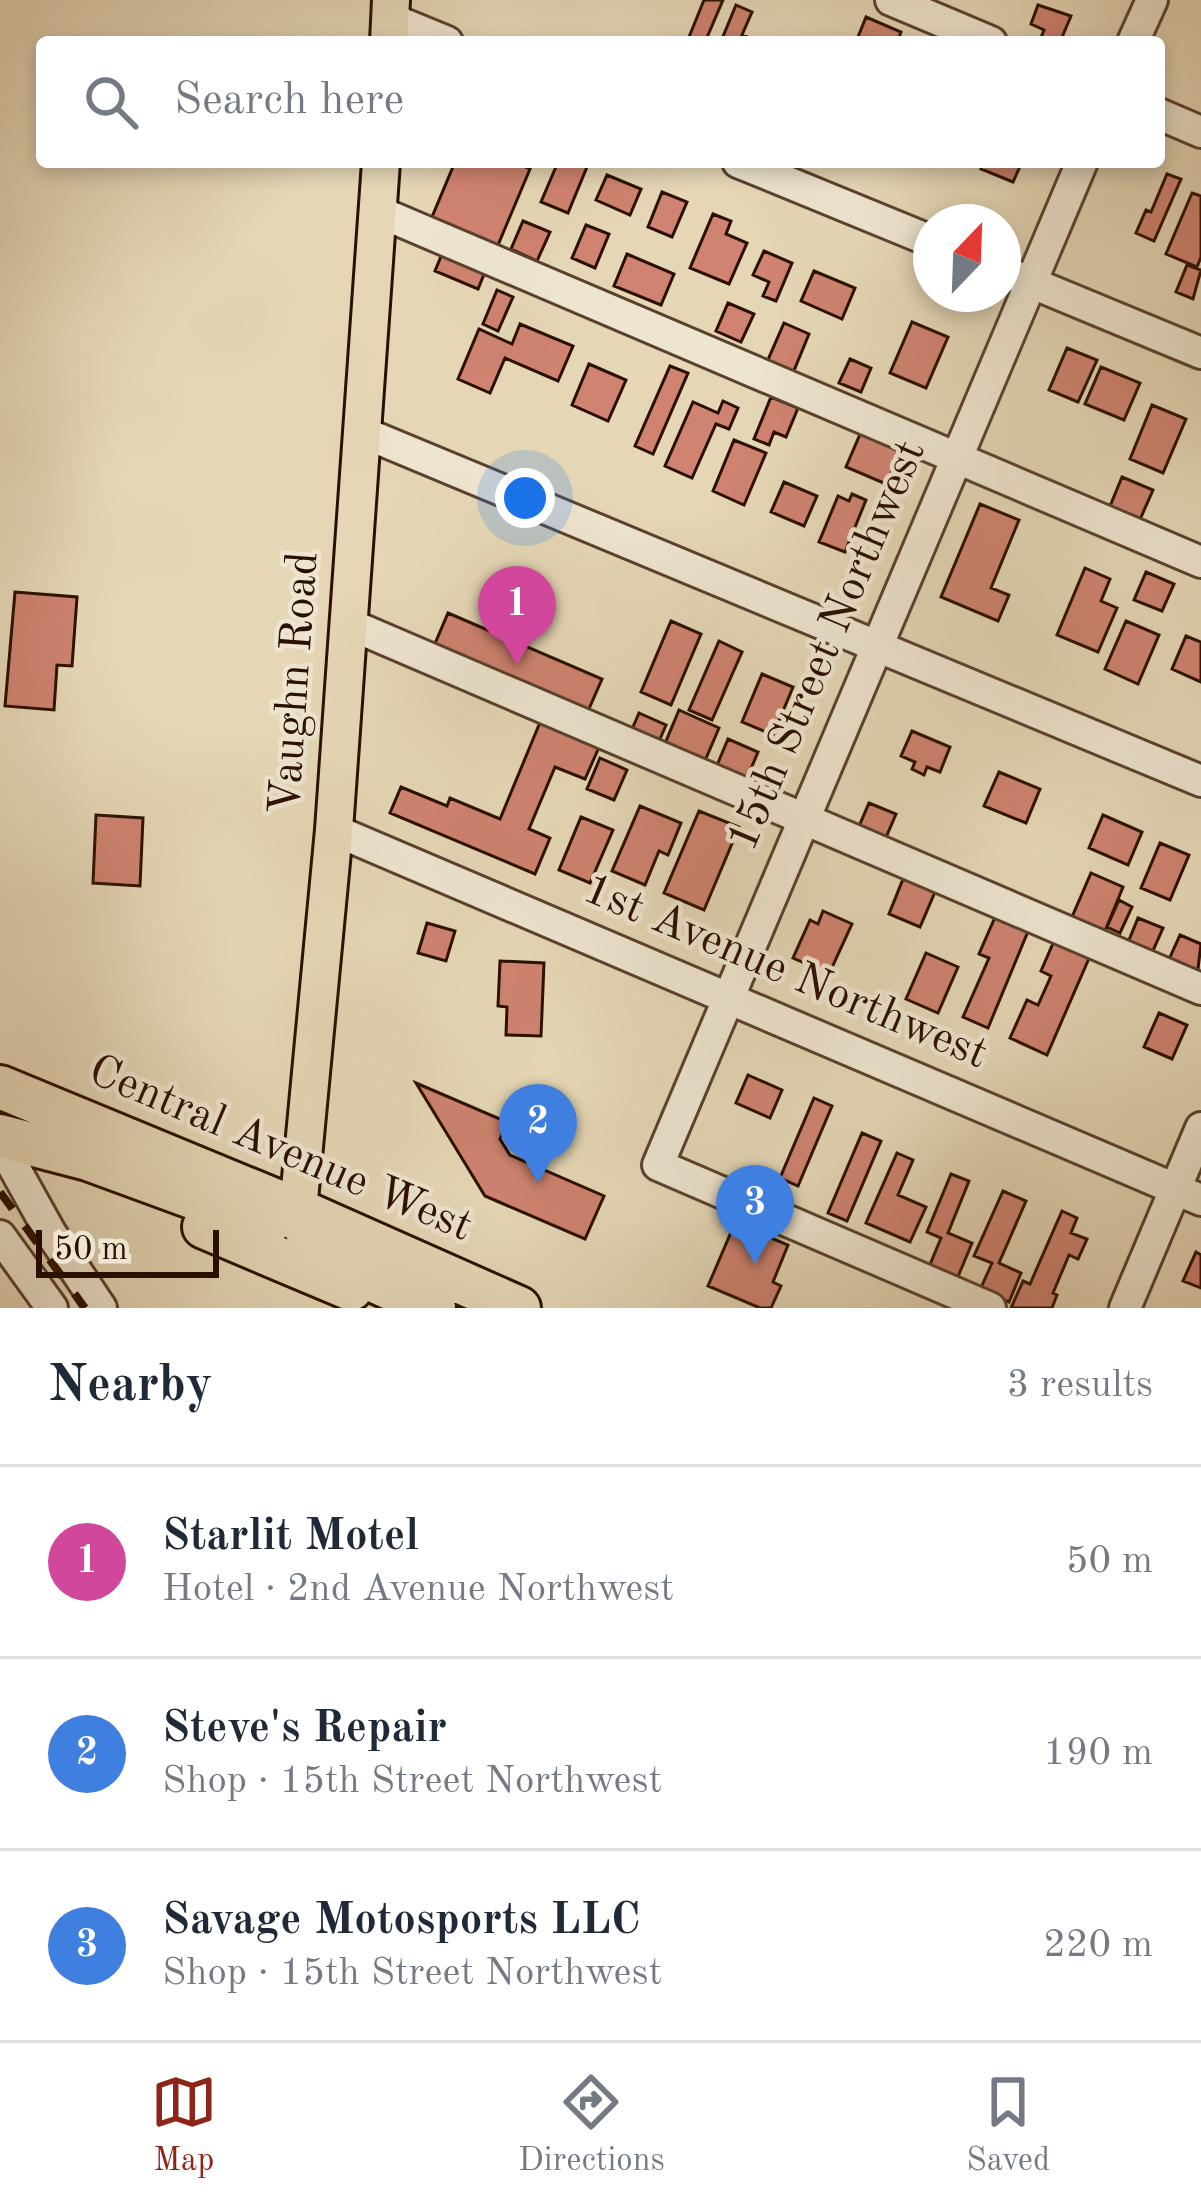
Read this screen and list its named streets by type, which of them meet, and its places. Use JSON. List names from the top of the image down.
{
  "streets": {
    "highway": ["Central Avenue West"],
    "main road": ["Vaughn Road"],
    "street": ["15th Street Northwest", "1st Avenue Northwest"]
  },
  "crossings": [
    ["15th Street Northwest", "1st Avenue Northwest"],
    ["Vaughn Road", "1st Avenue Northwest"],
    ["Vaughn Road", "Central Avenue West"]
  ],
  "scale_bar": "50 m",
  "north": "top right",
  "page": {
    "search": "Search here",
    "pins": ["1", "2", "3"],
    "scale": "50 m",
    "heading": ["Nearby", "3 results"],
    "list": [
      {
        "mark": "1",
        "name": "Starlit Motel",
        "note": "Hotel · 2nd Avenue Northwest",
        "value": "50 m"
      },
      {
        "mark": "2",
        "name": "Steve's Repair",
        "note": "Shop · 15th Street Northwest",
        "value": "190 m"
      },
      {
        "mark": "3",
        "name": "Savage Motosports LLC",
        "note": "Shop · 15th Street Northwest",
        "value": "220 m"
      }
    ],
    "nav": ["Map", "Directions", "Saved"]
  }
}
